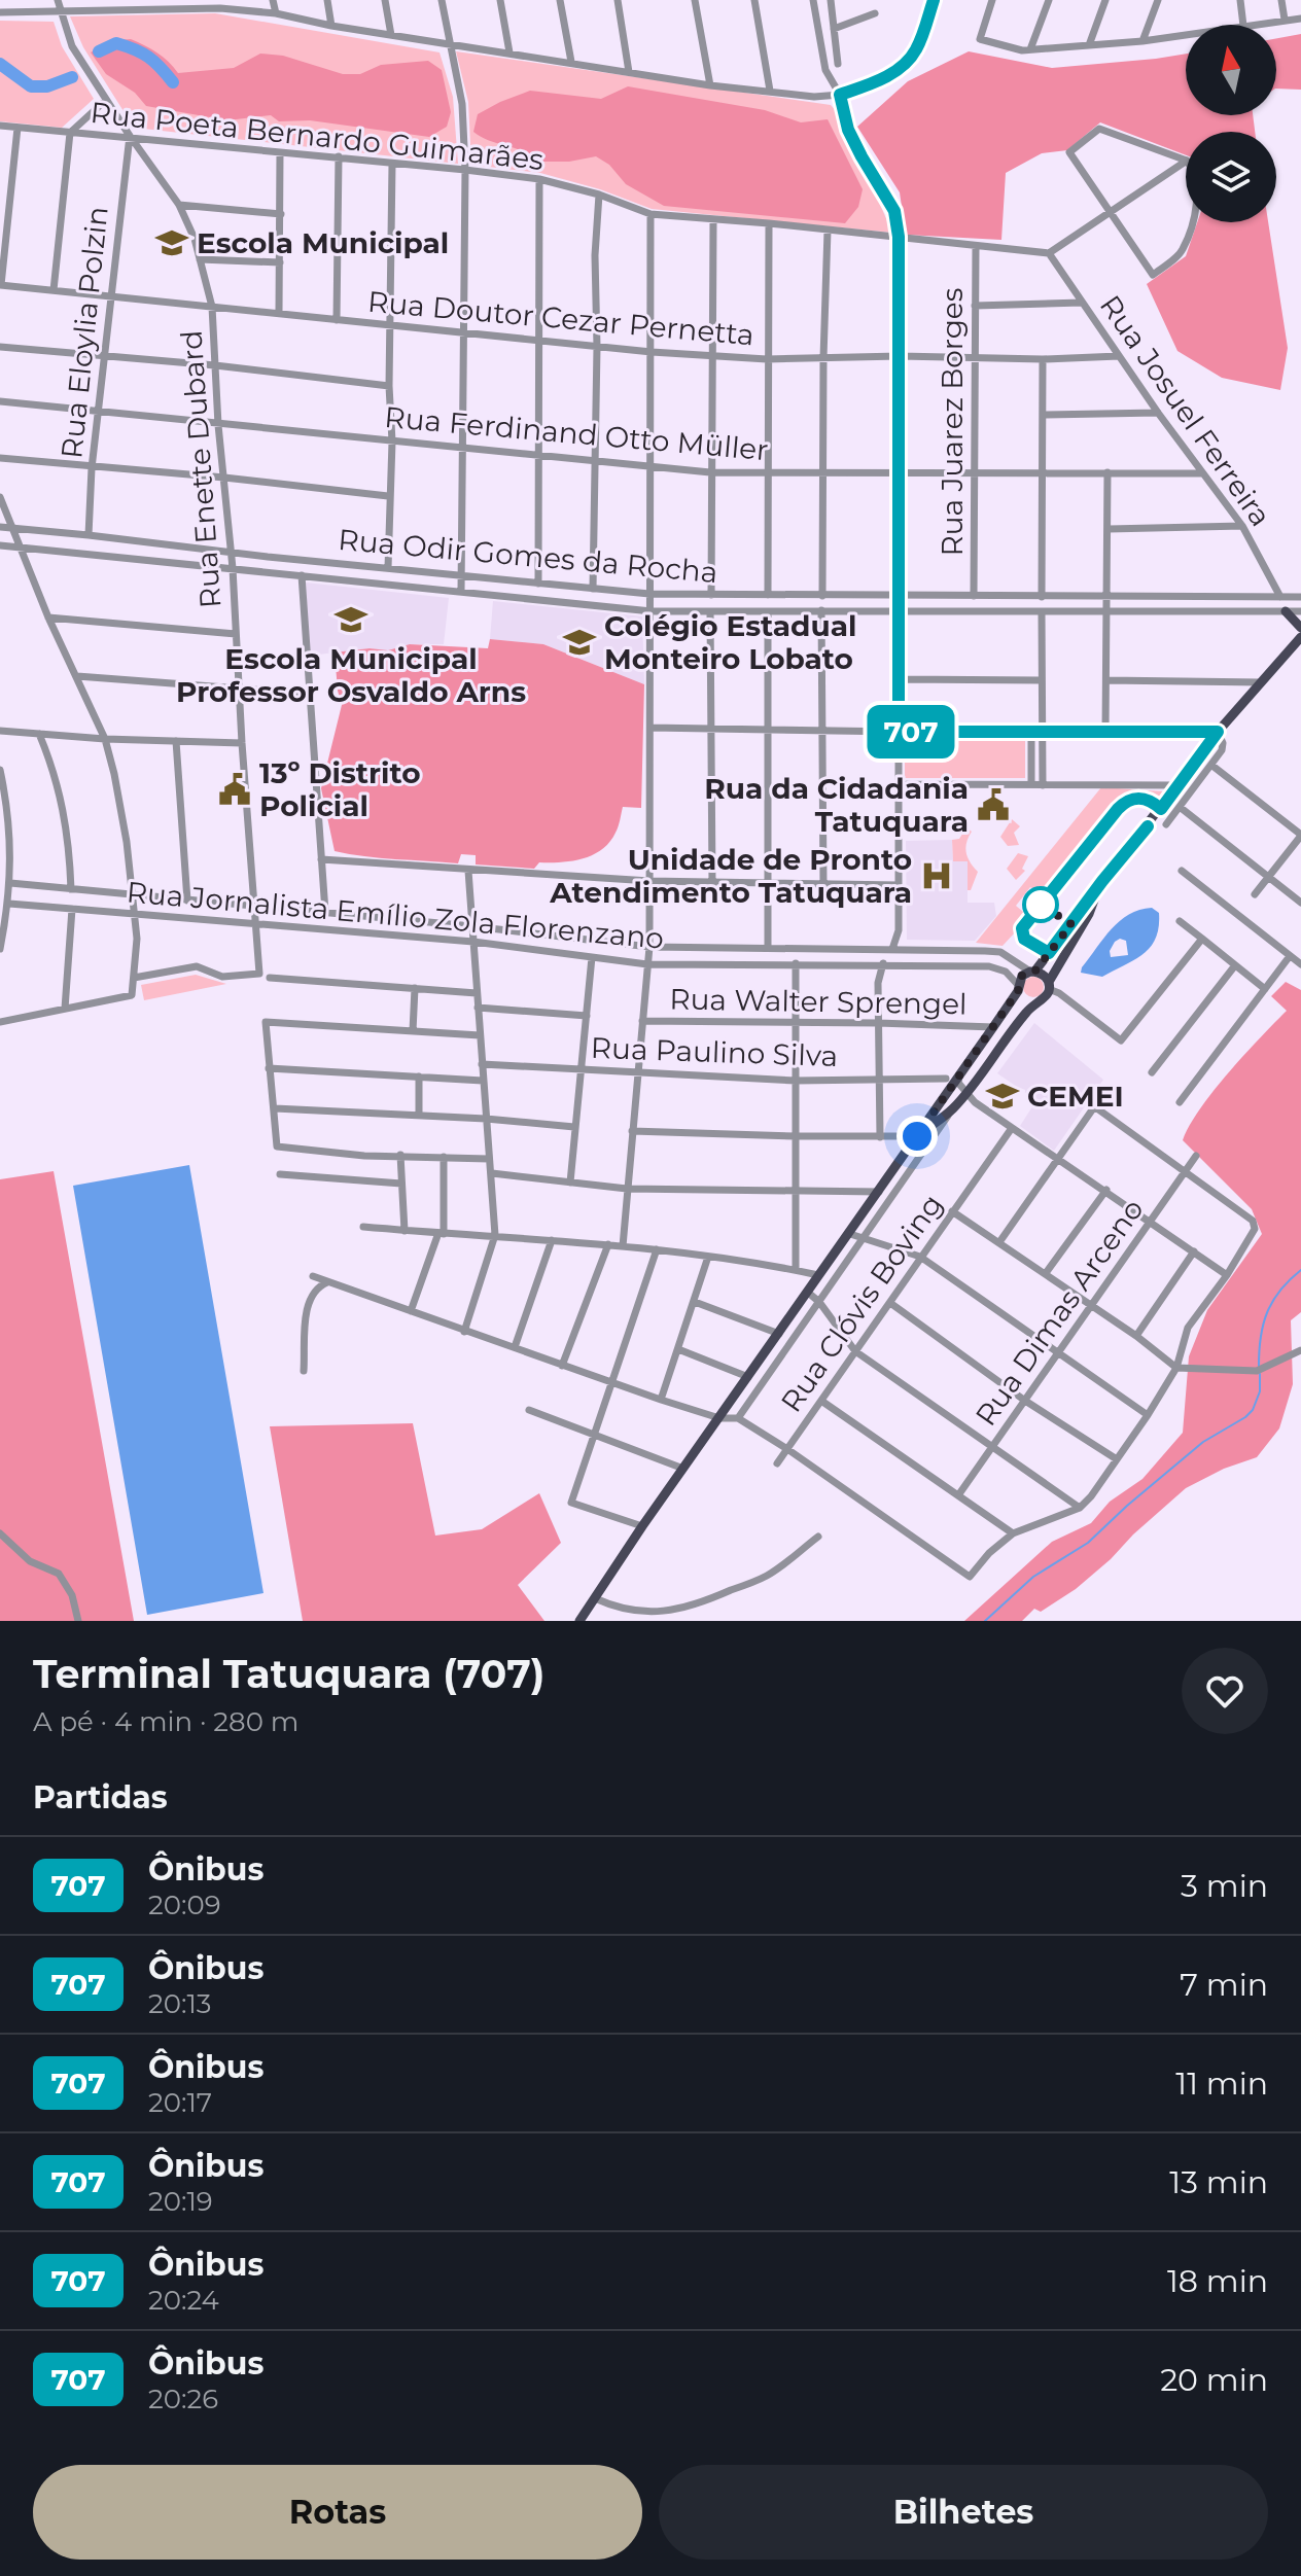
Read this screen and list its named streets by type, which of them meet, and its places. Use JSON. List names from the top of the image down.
{
  "streets": {
    "street": [
      "Rua Poeta Bernardo Guimarães",
      "Rua Doutor Cezar Pernetta",
      "Rua Eloylia Polzin",
      "Rua Josuel Ferreira",
      "Rua Juarez Borges",
      "Rua Ferdinand Otto Müller",
      "Rua Enette Dubard",
      "Rua Odir Gomes da Rocha",
      "Rua Jornalista Emílio Zola Florenzano",
      "Rua Walter Sprengel",
      "Rua Paulino Silva",
      "Rua Clóvis Boving",
      "Rua Dimas Arceno"
    ]
  },
  "crossings": [
    ["Rua Poeta Bernardo Guimarães", "Rua Eloylia Polzin"],
    ["Rua Poeta Bernardo Guimarães", "Rua Josuel Ferreira"],
    ["Rua Poeta Bernardo Guimarães", "Rua Juarez Borges"],
    ["Rua Poeta Bernardo Guimarães", "Rua Enette Dubard"],
    ["Rua Doutor Cezar Pernetta", "Rua Eloylia Polzin"],
    ["Rua Doutor Cezar Pernetta", "Rua Josuel Ferreira"],
    ["Rua Doutor Cezar Pernetta", "Rua Juarez Borges"],
    ["Rua Doutor Cezar Pernetta", "Rua Enette Dubard"],
    ["Rua Eloylia Polzin", "Rua Ferdinand Otto Müller"],
    ["Rua Eloylia Polzin", "Rua Enette Dubard"],
    ["Rua Eloylia Polzin", "Rua Odir Gomes da Rocha"],
    ["Rua Josuel Ferreira", "Rua Ferdinand Otto Müller"],
    ["Rua Josuel Ferreira", "Rua Odir Gomes da Rocha"],
    ["Rua Juarez Borges", "Rua Ferdinand Otto Müller"],
    ["Rua Juarez Borges", "Rua Odir Gomes da Rocha"],
    ["Rua Ferdinand Otto Müller", "Rua Enette Dubard"],
    ["Rua Enette Dubard", "Rua Odir Gomes da Rocha"],
    ["Rua Enette Dubard", "Rua Jornalista Emílio Zola Florenzano"]
  ],
  "places": {
    "school or university": [
      "Escola Municipal",
      "Escola Municipal Professor Osvaldo Arns",
      "Colégio Estadual Monteiro Lobato",
      "CEMEI"
    ],
    "public building": ["13º Distrito Policial", "Rua da Cidadania Tatuquara"],
    "hospital": ["Unidade de Pronto Atendimento Tatuquara"]
  },
  "lines": ["bus line 707"],
  "north": "top",
  "page": {
    "on_map": "707",
    "heading": [
      ["Terminal Tatuquara (707)", "A pé · 4 min · 280 m"],
      "Partidas"
    ],
    "list": [
      {
        "mark": "707",
        "name": "Ônibus",
        "note": "20:09",
        "value": "3 min"
      },
      {
        "mark": "707",
        "name": "Ônibus",
        "note": "20:13",
        "value": "7 min"
      },
      {
        "mark": "707",
        "name": "Ônibus",
        "note": "20:17",
        "value": "11 min"
      },
      {
        "mark": "707",
        "name": "Ônibus",
        "note": "20:19",
        "value": "13 min"
      },
      {
        "mark": "707",
        "name": "Ônibus",
        "note": "20:24",
        "value": "18 min"
      },
      {
        "mark": "707",
        "name": "Ônibus",
        "note": "20:26",
        "value": "20 min"
      }
    ],
    "buttons": ["Rotas", "Bilhetes"]
  }
}
